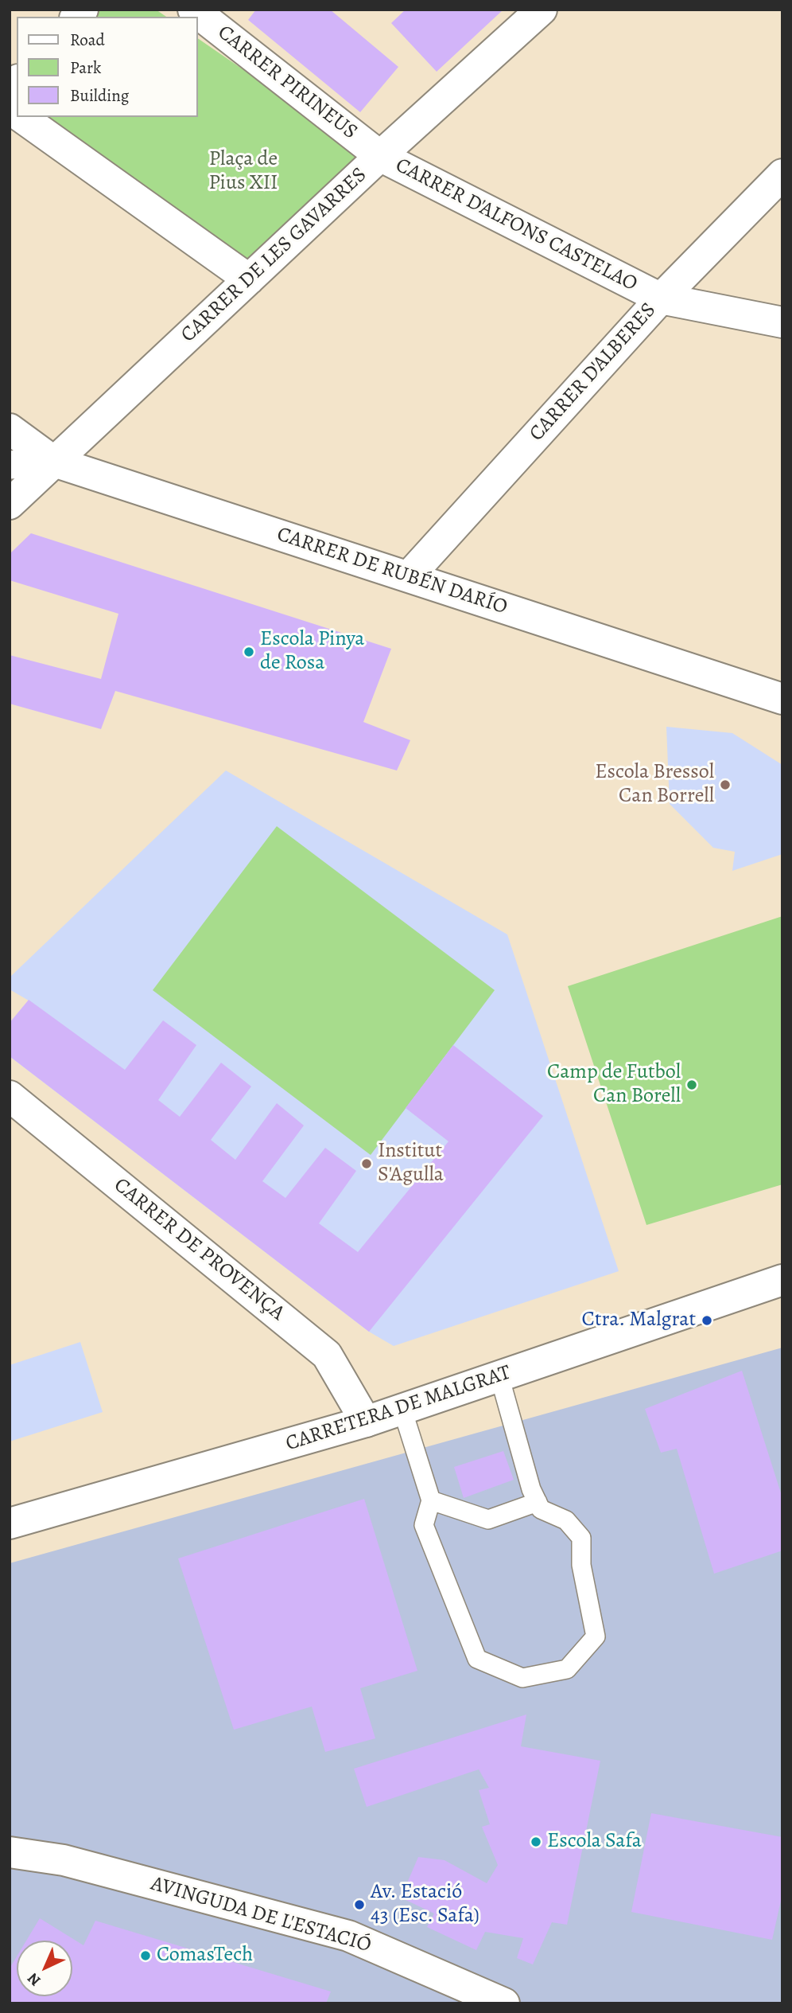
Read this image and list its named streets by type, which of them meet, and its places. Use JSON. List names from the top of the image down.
{
  "streets": {
    "street": [
      "CARRER PIRINEUS",
      "CARRER D'ALFONS CASTELAO",
      "CARRER DE LES GAVARRES",
      "CARRER D'ALBERES",
      "CARRER DE RUBÉN DARÍO",
      "CARRER DE PROVENÇA",
      "CARRETERA DE MALGRAT",
      "AVINGUDA DE L'ESTACIÓ"
    ]
  },
  "crossings": [
    ["CARRER PIRINEUS", "CARRER D'ALFONS CASTELAO"],
    ["CARRER PIRINEUS", "CARRER DE LES GAVARRES"],
    ["CARRER D'ALFONS CASTELAO", "CARRER DE LES GAVARRES"],
    ["CARRER D'ALFONS CASTELAO", "CARRER D'ALBERES"],
    ["CARRER DE LES GAVARRES", "CARRER DE RUBÉN DARÍO"],
    ["CARRER D'ALBERES", "CARRER DE RUBÉN DARÍO"],
    ["CARRER DE PROVENÇA", "CARRETERA DE MALGRAT"]
  ],
  "parks": ["Plaça de Pius XII"],
  "places": [
    "Escola Pinya de Rosa",
    "Escola Bressol Can Borrell",
    "Camp de Futbol Can Borell",
    "Institut S'Agulla",
    "Ctra. Malgrat",
    "Escola Safa",
    "Av. Estació 43 (Esc. Safa)",
    "ComasTech"
  ],
  "legend": ["Road", "Park", "Building"],
  "north": "bottom left"
}
